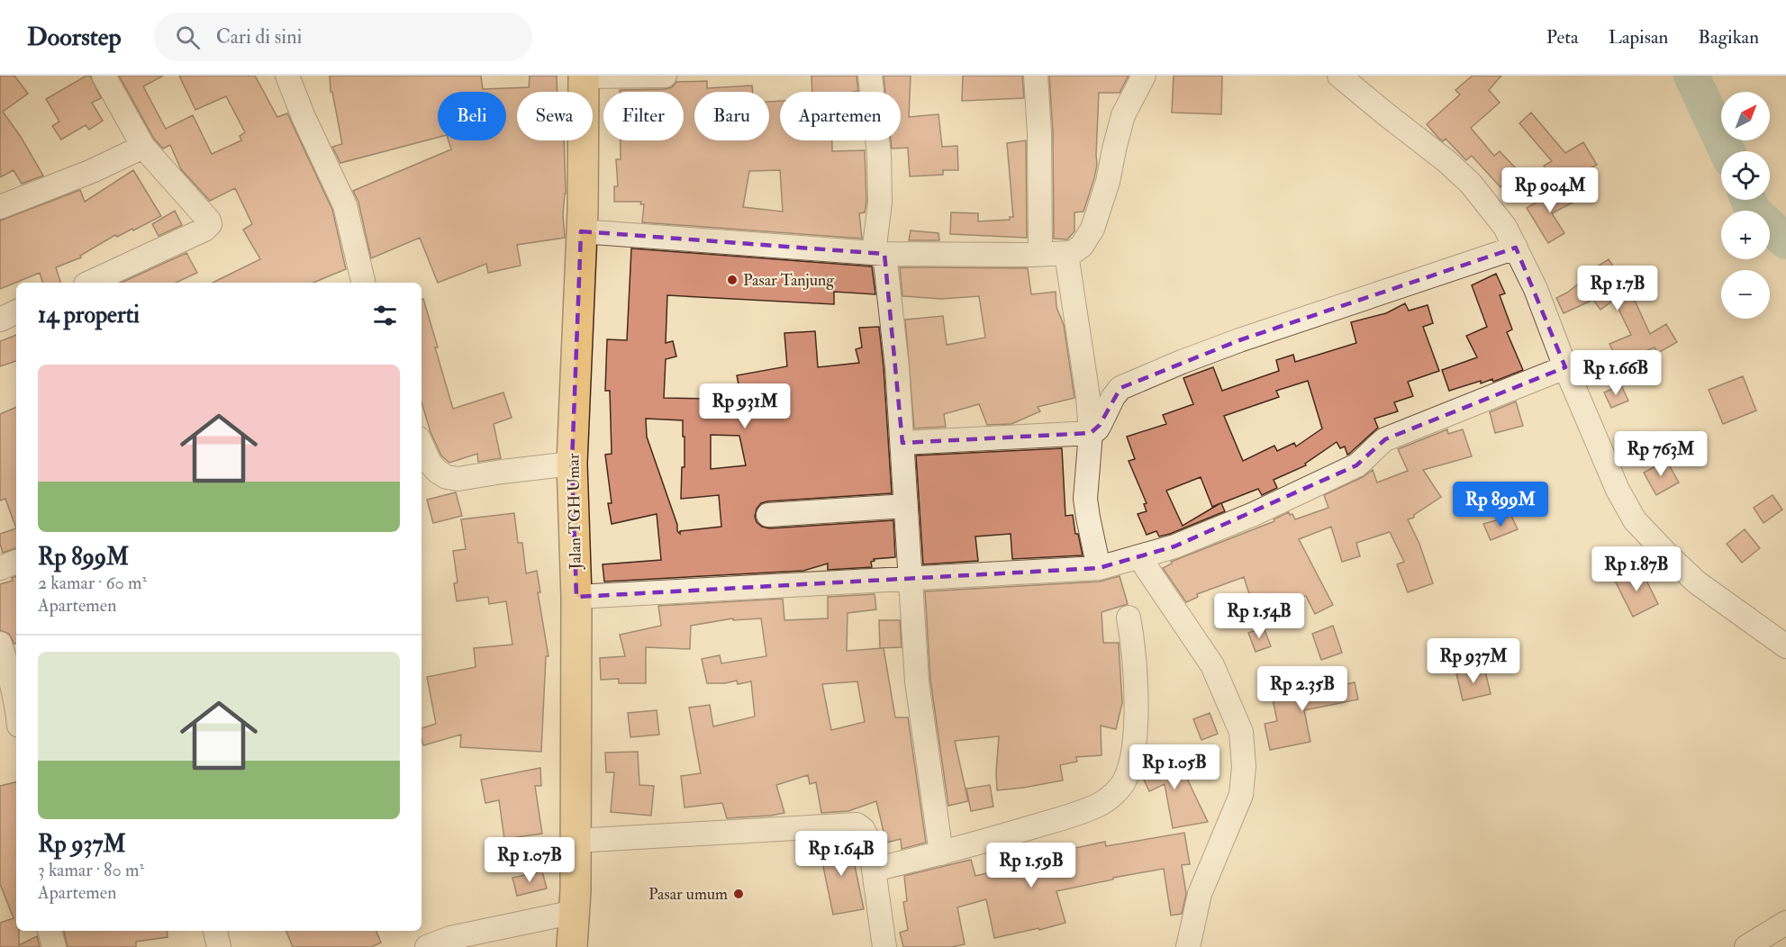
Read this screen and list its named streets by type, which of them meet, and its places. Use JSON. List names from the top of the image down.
{
  "streets": {
    "main road": ["Jalan TGH Umar"]
  },
  "places": ["Pasar Tanjung", "Pasar umum"],
  "north": "top right",
  "page": {
    "header": "Doorstep",
    "search": "Cari di sini",
    "nav": ["Peta", "Lapisan", "Bagikan"],
    "map_buttons": ["+", "−"],
    "chip": [
      "Beli",
      "Sewa",
      "Filter",
      "Baru",
      "Apartemen"
    ],
    "price": [
      "Rp 904M",
      "Rp 1.7B",
      "Rp 1.66B",
      "Rp 931M",
      "Rp 763M",
      "Rp 899M",
      "Rp 1.87B",
      "Rp 1.54B",
      "Rp 937M",
      "Rp 2.35B",
      "Rp 1.05B",
      "Rp 1.64B",
      "Rp 1.07B",
      "Rp 1.59B"
    ],
    "heading": "14 properti",
    "list": [
      {
        "name": "Rp 899M",
        "note": "2 kamar · 60 m² · Apartemen"
      },
      {
        "name": "Rp 937M",
        "note": "3 kamar · 80 m² · Apartemen"
      }
    ]
  }
}
